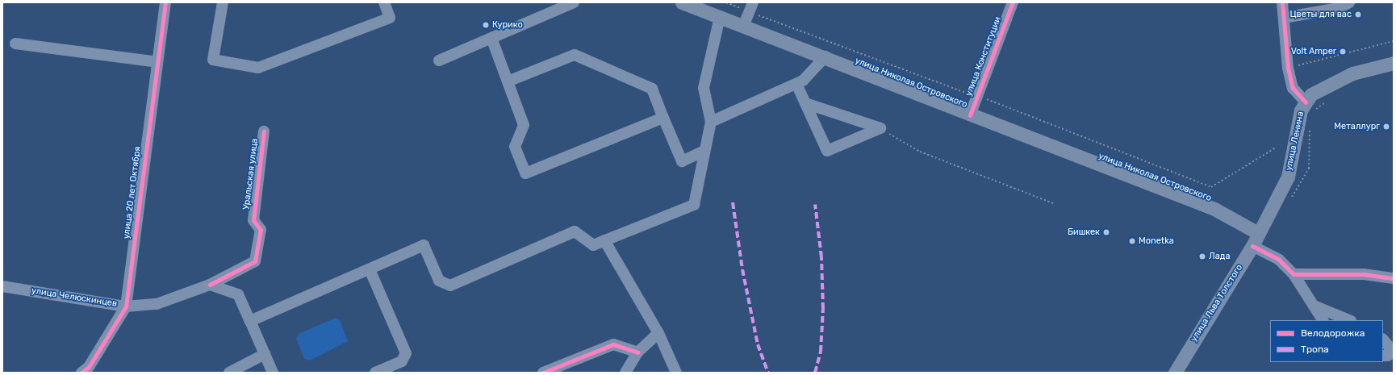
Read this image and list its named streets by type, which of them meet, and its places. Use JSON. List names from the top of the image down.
{
  "streets": {
    "main road": ["улица Николая Островского", "улица Ленина", "улица Льва Толстого"],
    "street": [
      "улица Конституции",
      "Уральская улица",
      "улица 20 лет Октября",
      "улица Челюскинцев"
    ]
  },
  "crossings": [
    ["улица Конституции", "улица Николая Островского"],
    ["улица Николая Островского", "улица Ленина"],
    ["улица Николая Островского", "улица Льва Толстого"],
    ["улица Ленина", "улица Льва Толстого"],
    ["Уральская улица", "улица Челюскинцев"],
    ["улица 20 лет Октября", "улица Челюскинцев"]
  ],
  "places": [
    "Цветы для вас",
    "Курико",
    "Volt Amper",
    "Металлург",
    "Бишкек",
    "Monetka",
    "Лада"
  ],
  "legend": ["Велодорожка", "Тропа"]
}
